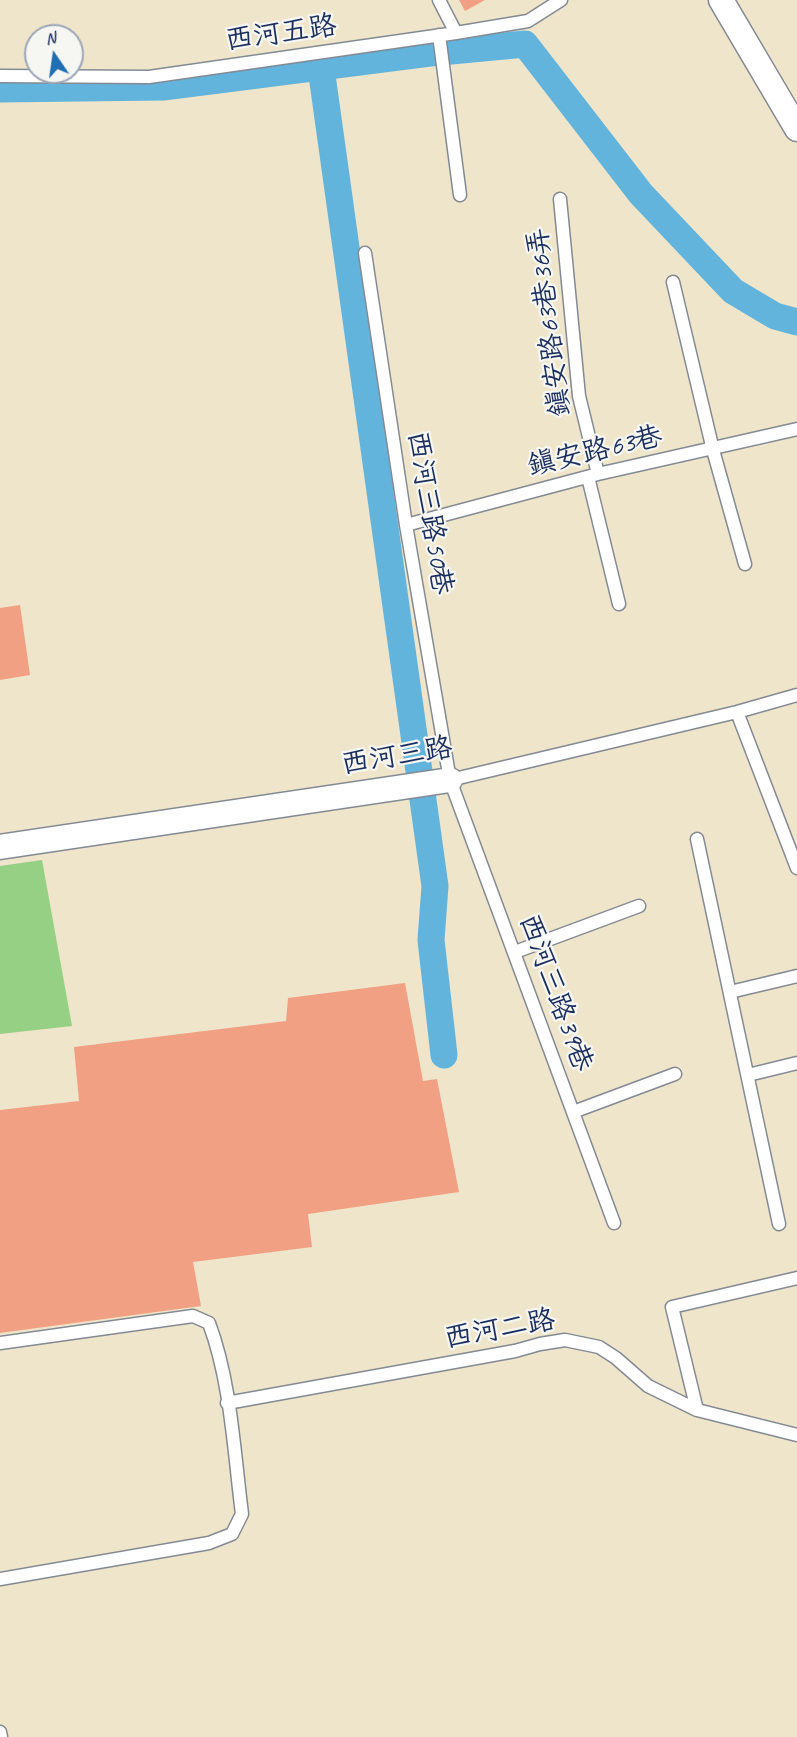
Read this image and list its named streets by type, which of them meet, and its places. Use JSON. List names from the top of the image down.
{
  "streets": {
    "street": ["西河三路"],
    "lane": [
      "西河五路",
      "鎮安路63巷36弄",
      "鎮安路63巷",
      "西河三路50巷",
      "西河三路39巷",
      "西河二路"
    ]
  },
  "crossings": [
    ["鎮安路63巷36弄", "鎮安路63巷"],
    ["鎮安路63巷", "西河三路50巷"],
    ["西河三路50巷", "西河三路"],
    ["西河三路50巷", "西河三路39巷"],
    ["西河三路", "西河三路39巷"]
  ],
  "north": "top"
}
